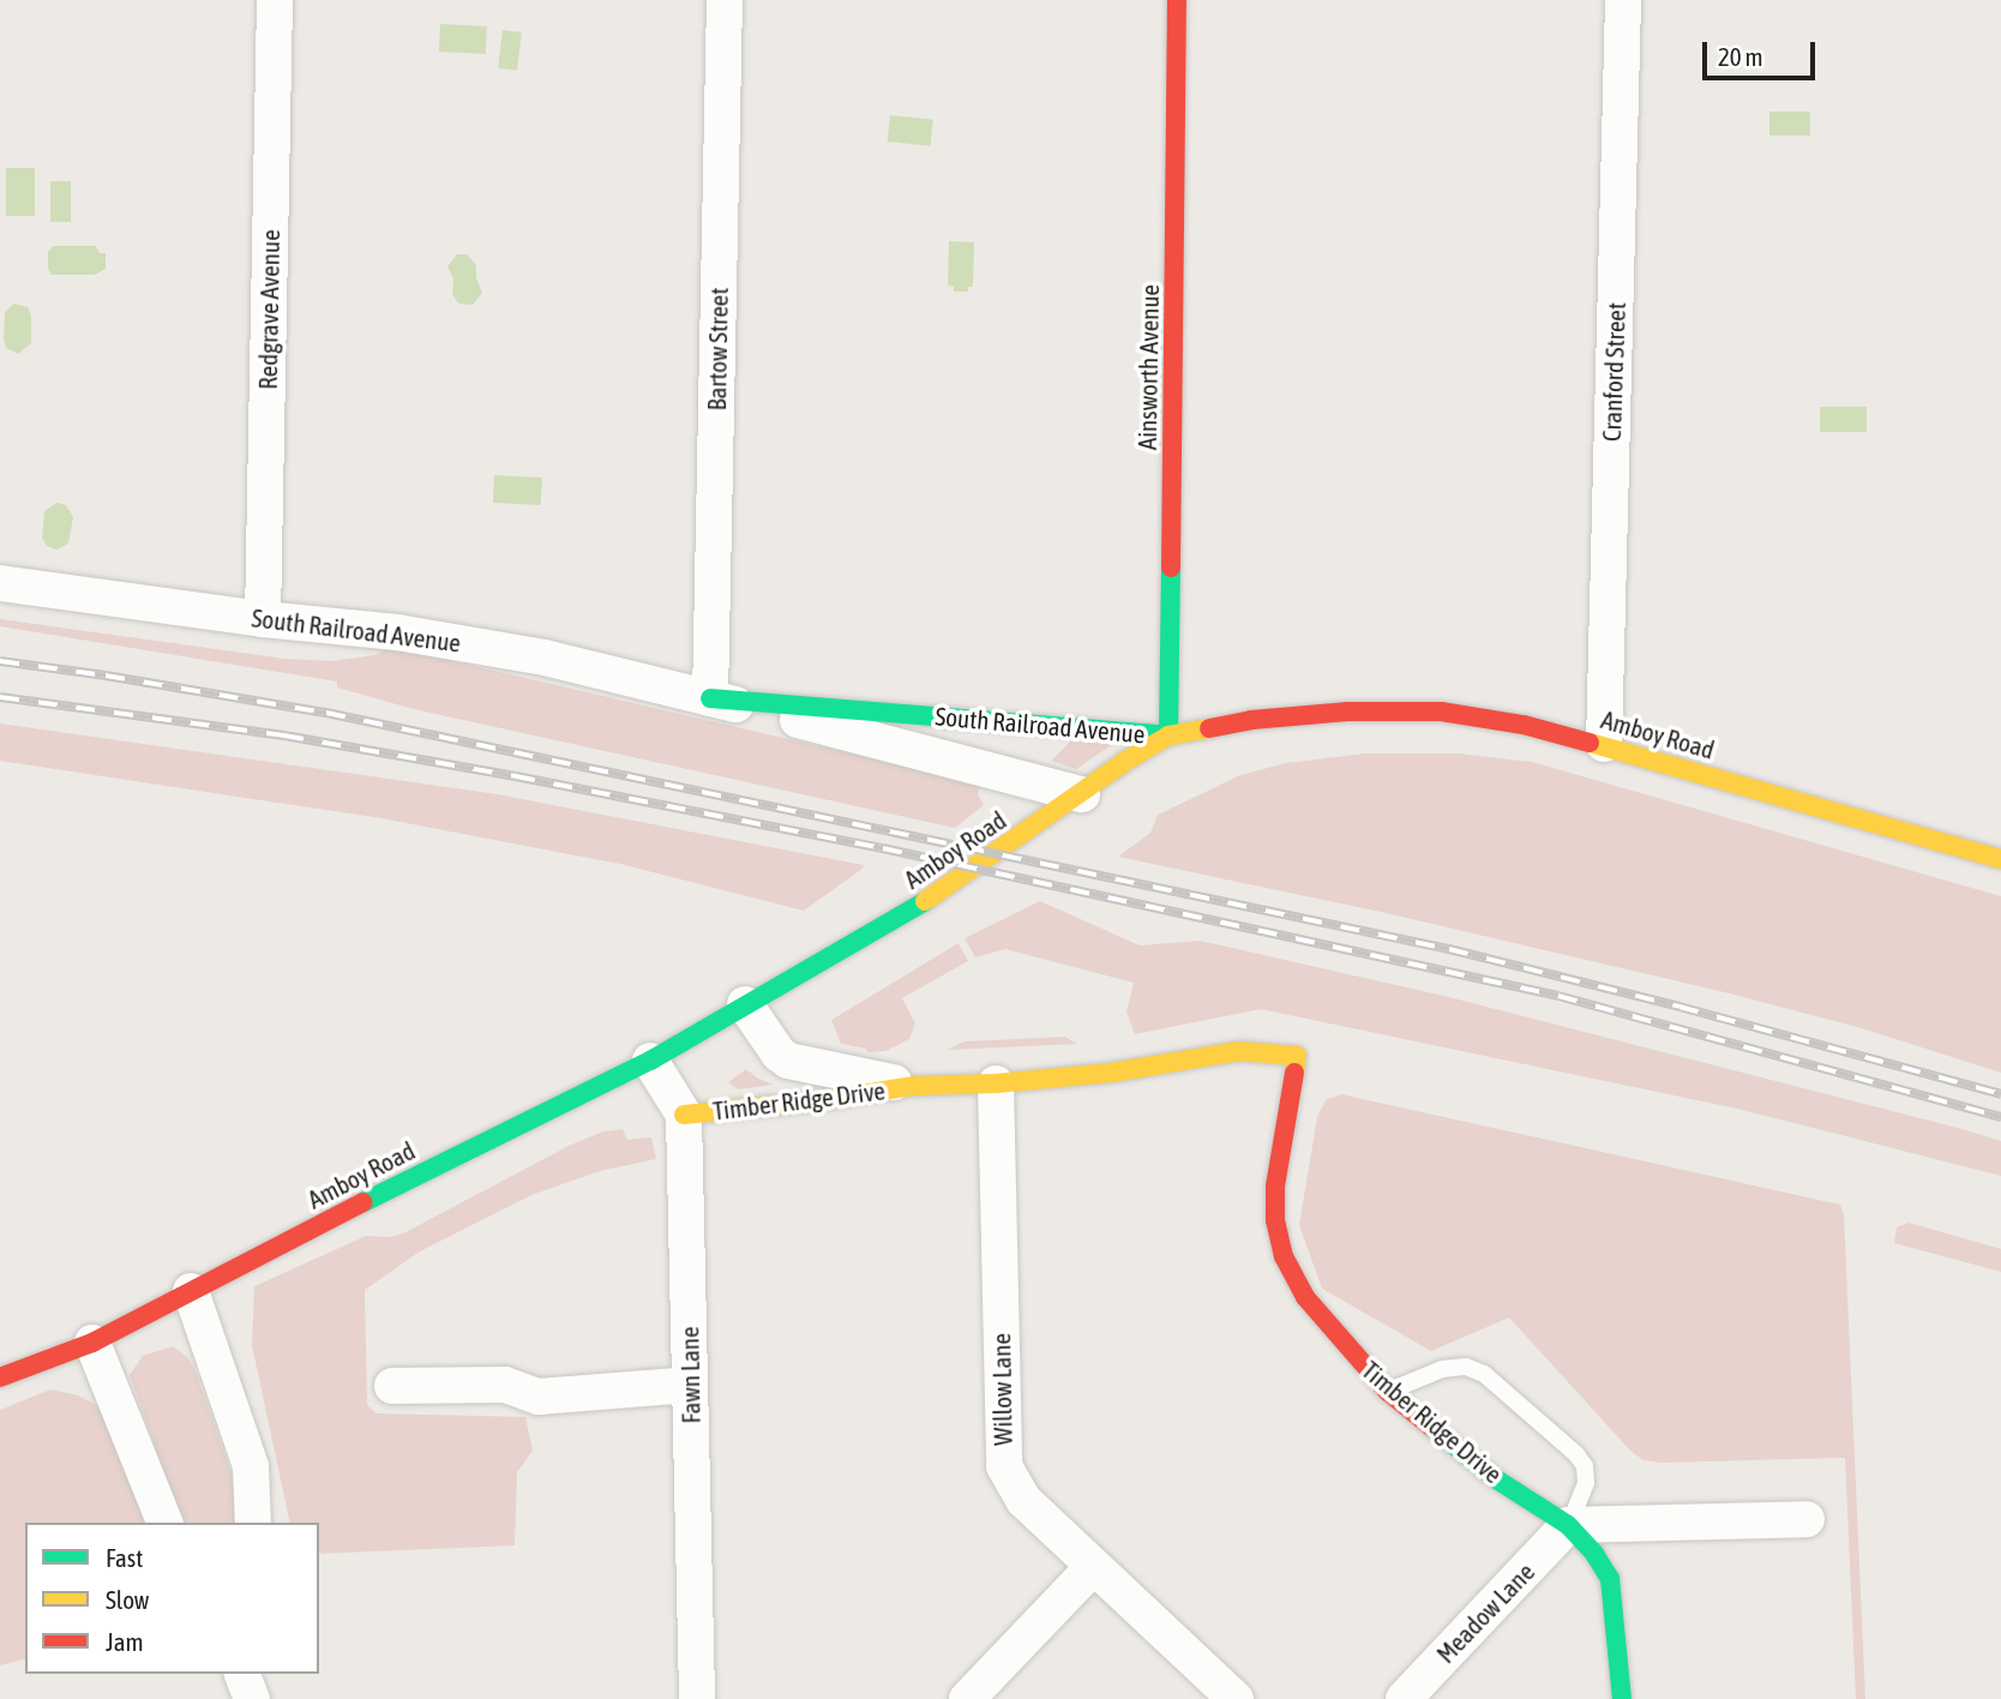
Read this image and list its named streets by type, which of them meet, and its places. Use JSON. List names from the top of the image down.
{
  "streets": {
    "street": [
      "Redgrave Avenue",
      "Bartow Street",
      "Ainsworth Avenue",
      "Cranford Street",
      "South Railroad Avenue",
      "Amboy Road",
      "Timber Ridge Drive",
      "Fawn Lane",
      "Willow Lane",
      "Meadow Lane"
    ]
  },
  "crossings": [
    ["Redgrave Avenue", "South Railroad Avenue"],
    ["Bartow Street", "South Railroad Avenue"],
    ["Ainsworth Avenue", "South Railroad Avenue"],
    ["Ainsworth Avenue", "Amboy Road"],
    ["Cranford Street", "Amboy Road"],
    ["South Railroad Avenue", "Amboy Road"],
    ["Amboy Road", "Timber Ridge Drive"],
    ["Timber Ridge Drive", "Fawn Lane"],
    ["Timber Ridge Drive", "Willow Lane"],
    ["Timber Ridge Drive", "Meadow Lane"]
  ],
  "legend": ["Fast", "Slow", "Jam"],
  "scale_bar": "20 m"
}
